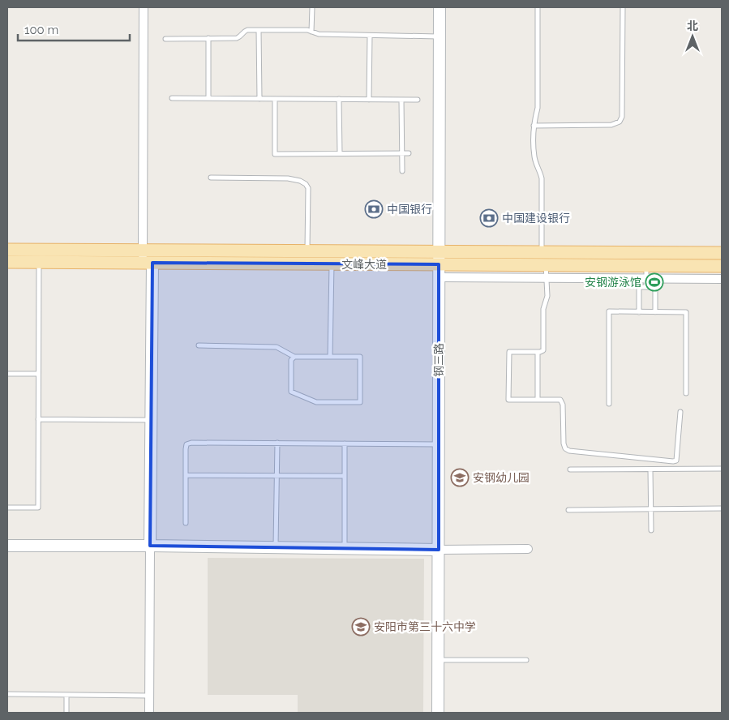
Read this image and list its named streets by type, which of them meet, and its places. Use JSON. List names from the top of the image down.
{
  "streets": {
    "main road": ["文峰大道"],
    "street": ["钢三路"]
  },
  "crossings": [
    ["文峰大道", "钢三路"]
  ],
  "places": {
    "bank": ["中国银行", "中国建设银行"],
    "sports": ["安钢游泳馆"],
    "school or university": ["安钢幼儿园", "安阳市第三十六中学"]
  },
  "scale_bar": "100 m",
  "north": "top"
}
